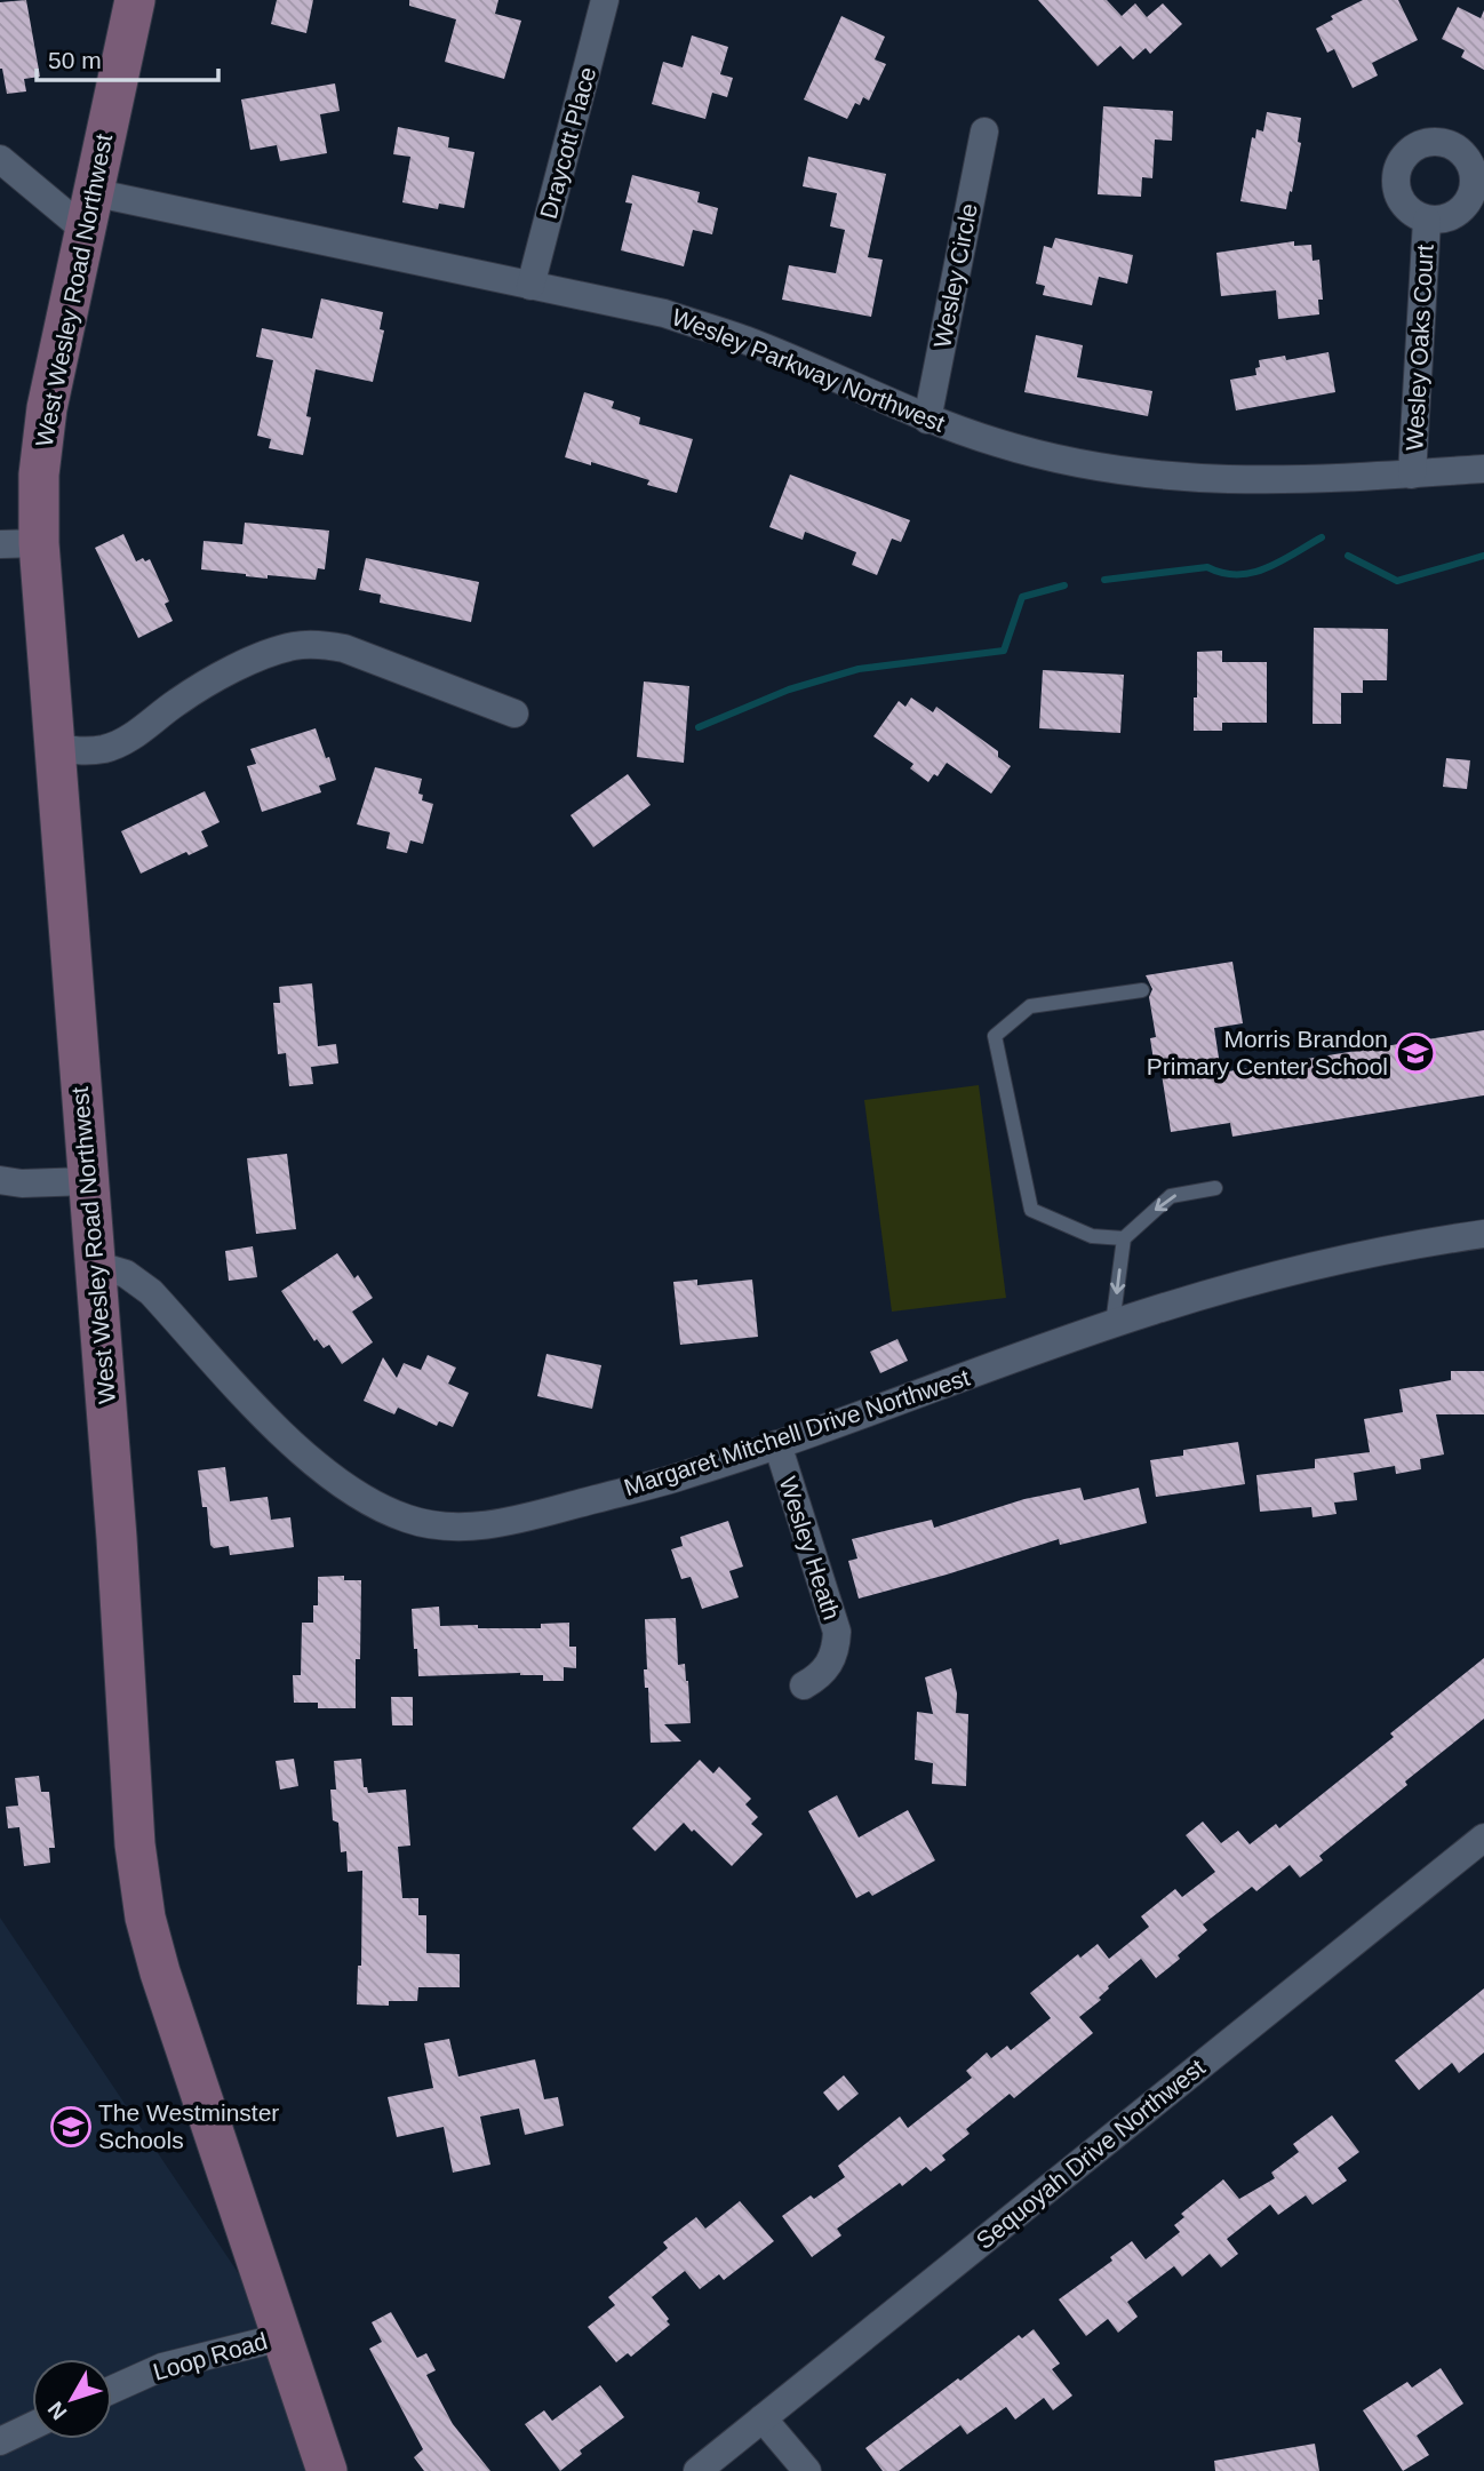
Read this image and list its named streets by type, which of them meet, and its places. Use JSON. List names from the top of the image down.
{
  "streets": {
    "street": [
      "Draycott Place",
      "Wesley Circle",
      "West Wesley Road Northwest",
      "Wesley Oaks Court",
      "Wesley Parkway Northwest",
      "Margaret Mitchell Drive Northwest",
      "Wesley Heath",
      "Sequoyah Drive Northwest",
      "Loop Road"
    ]
  },
  "crossings": [
    ["Draycott Place", "Wesley Parkway Northwest"],
    ["Wesley Circle", "Wesley Parkway Northwest"],
    ["West Wesley Road Northwest", "Wesley Parkway Northwest"],
    ["West Wesley Road Northwest", "Margaret Mitchell Drive Northwest"],
    ["West Wesley Road Northwest", "Loop Road"],
    ["Wesley Oaks Court", "Wesley Parkway Northwest"],
    ["Margaret Mitchell Drive Northwest", "Wesley Heath"]
  ],
  "places": {
    "school or university": ["Morris Brandon Primary Center School", "The Westminster Schools"]
  },
  "scale_bar": "50 m",
  "north": "bottom left"
}
